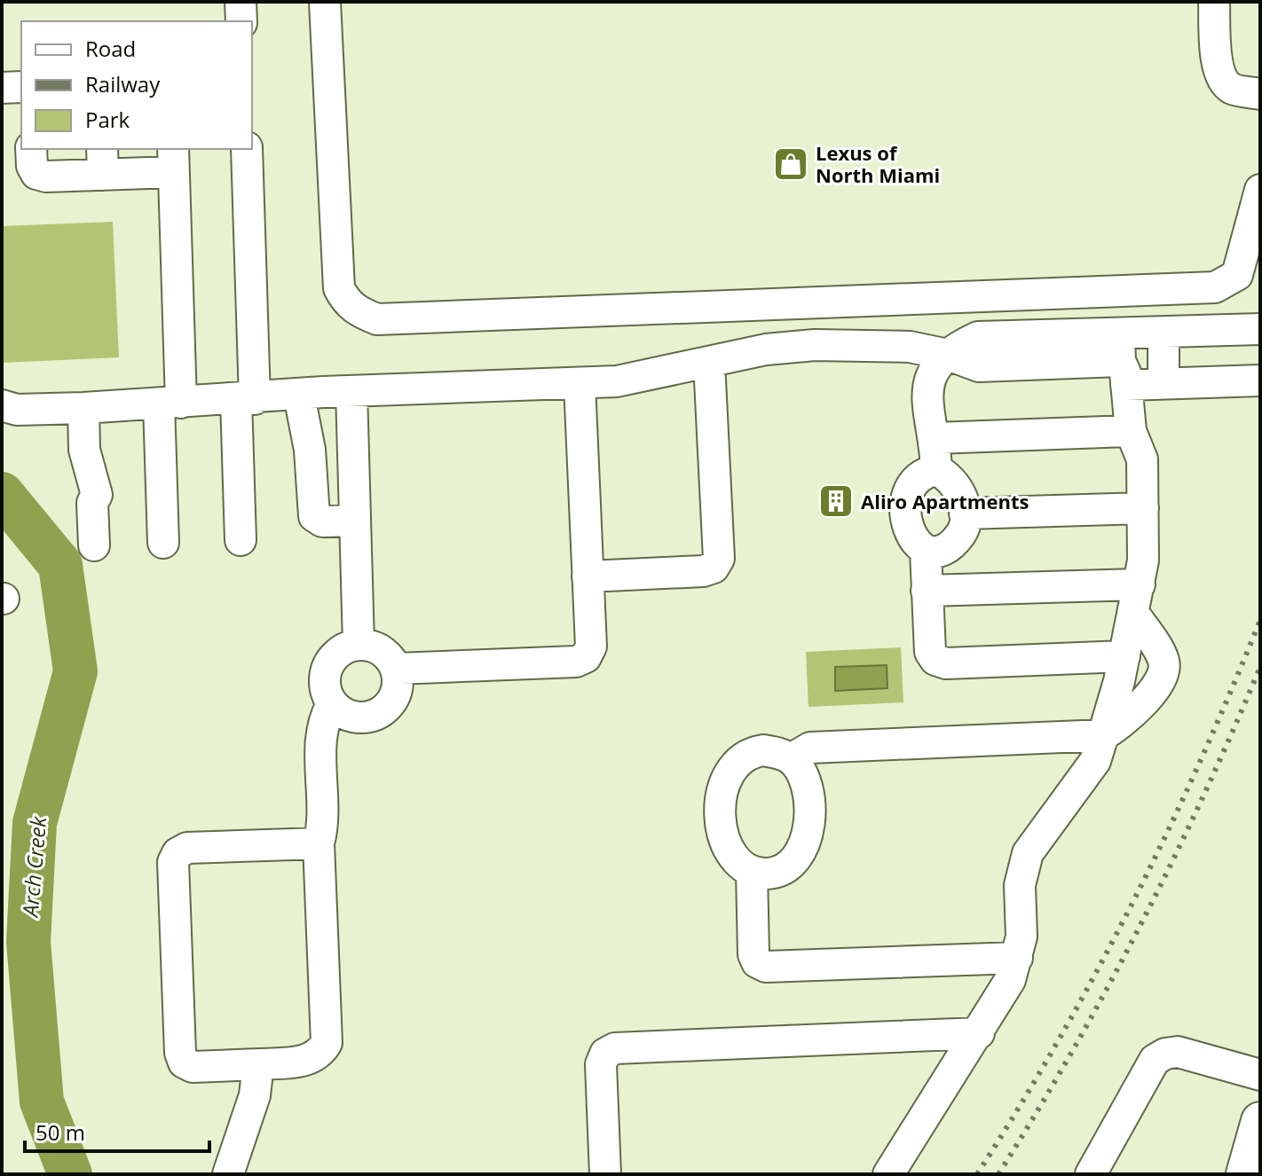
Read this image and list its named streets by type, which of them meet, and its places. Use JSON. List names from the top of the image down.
{
  "water": ["Arch Creek"],
  "places": {
    "shop": ["Lexus of North Miami"],
    "building": ["Aliro Apartments"]
  },
  "legend": ["Road", "Railway", "Park"],
  "scale_bar": "50 m"
}
